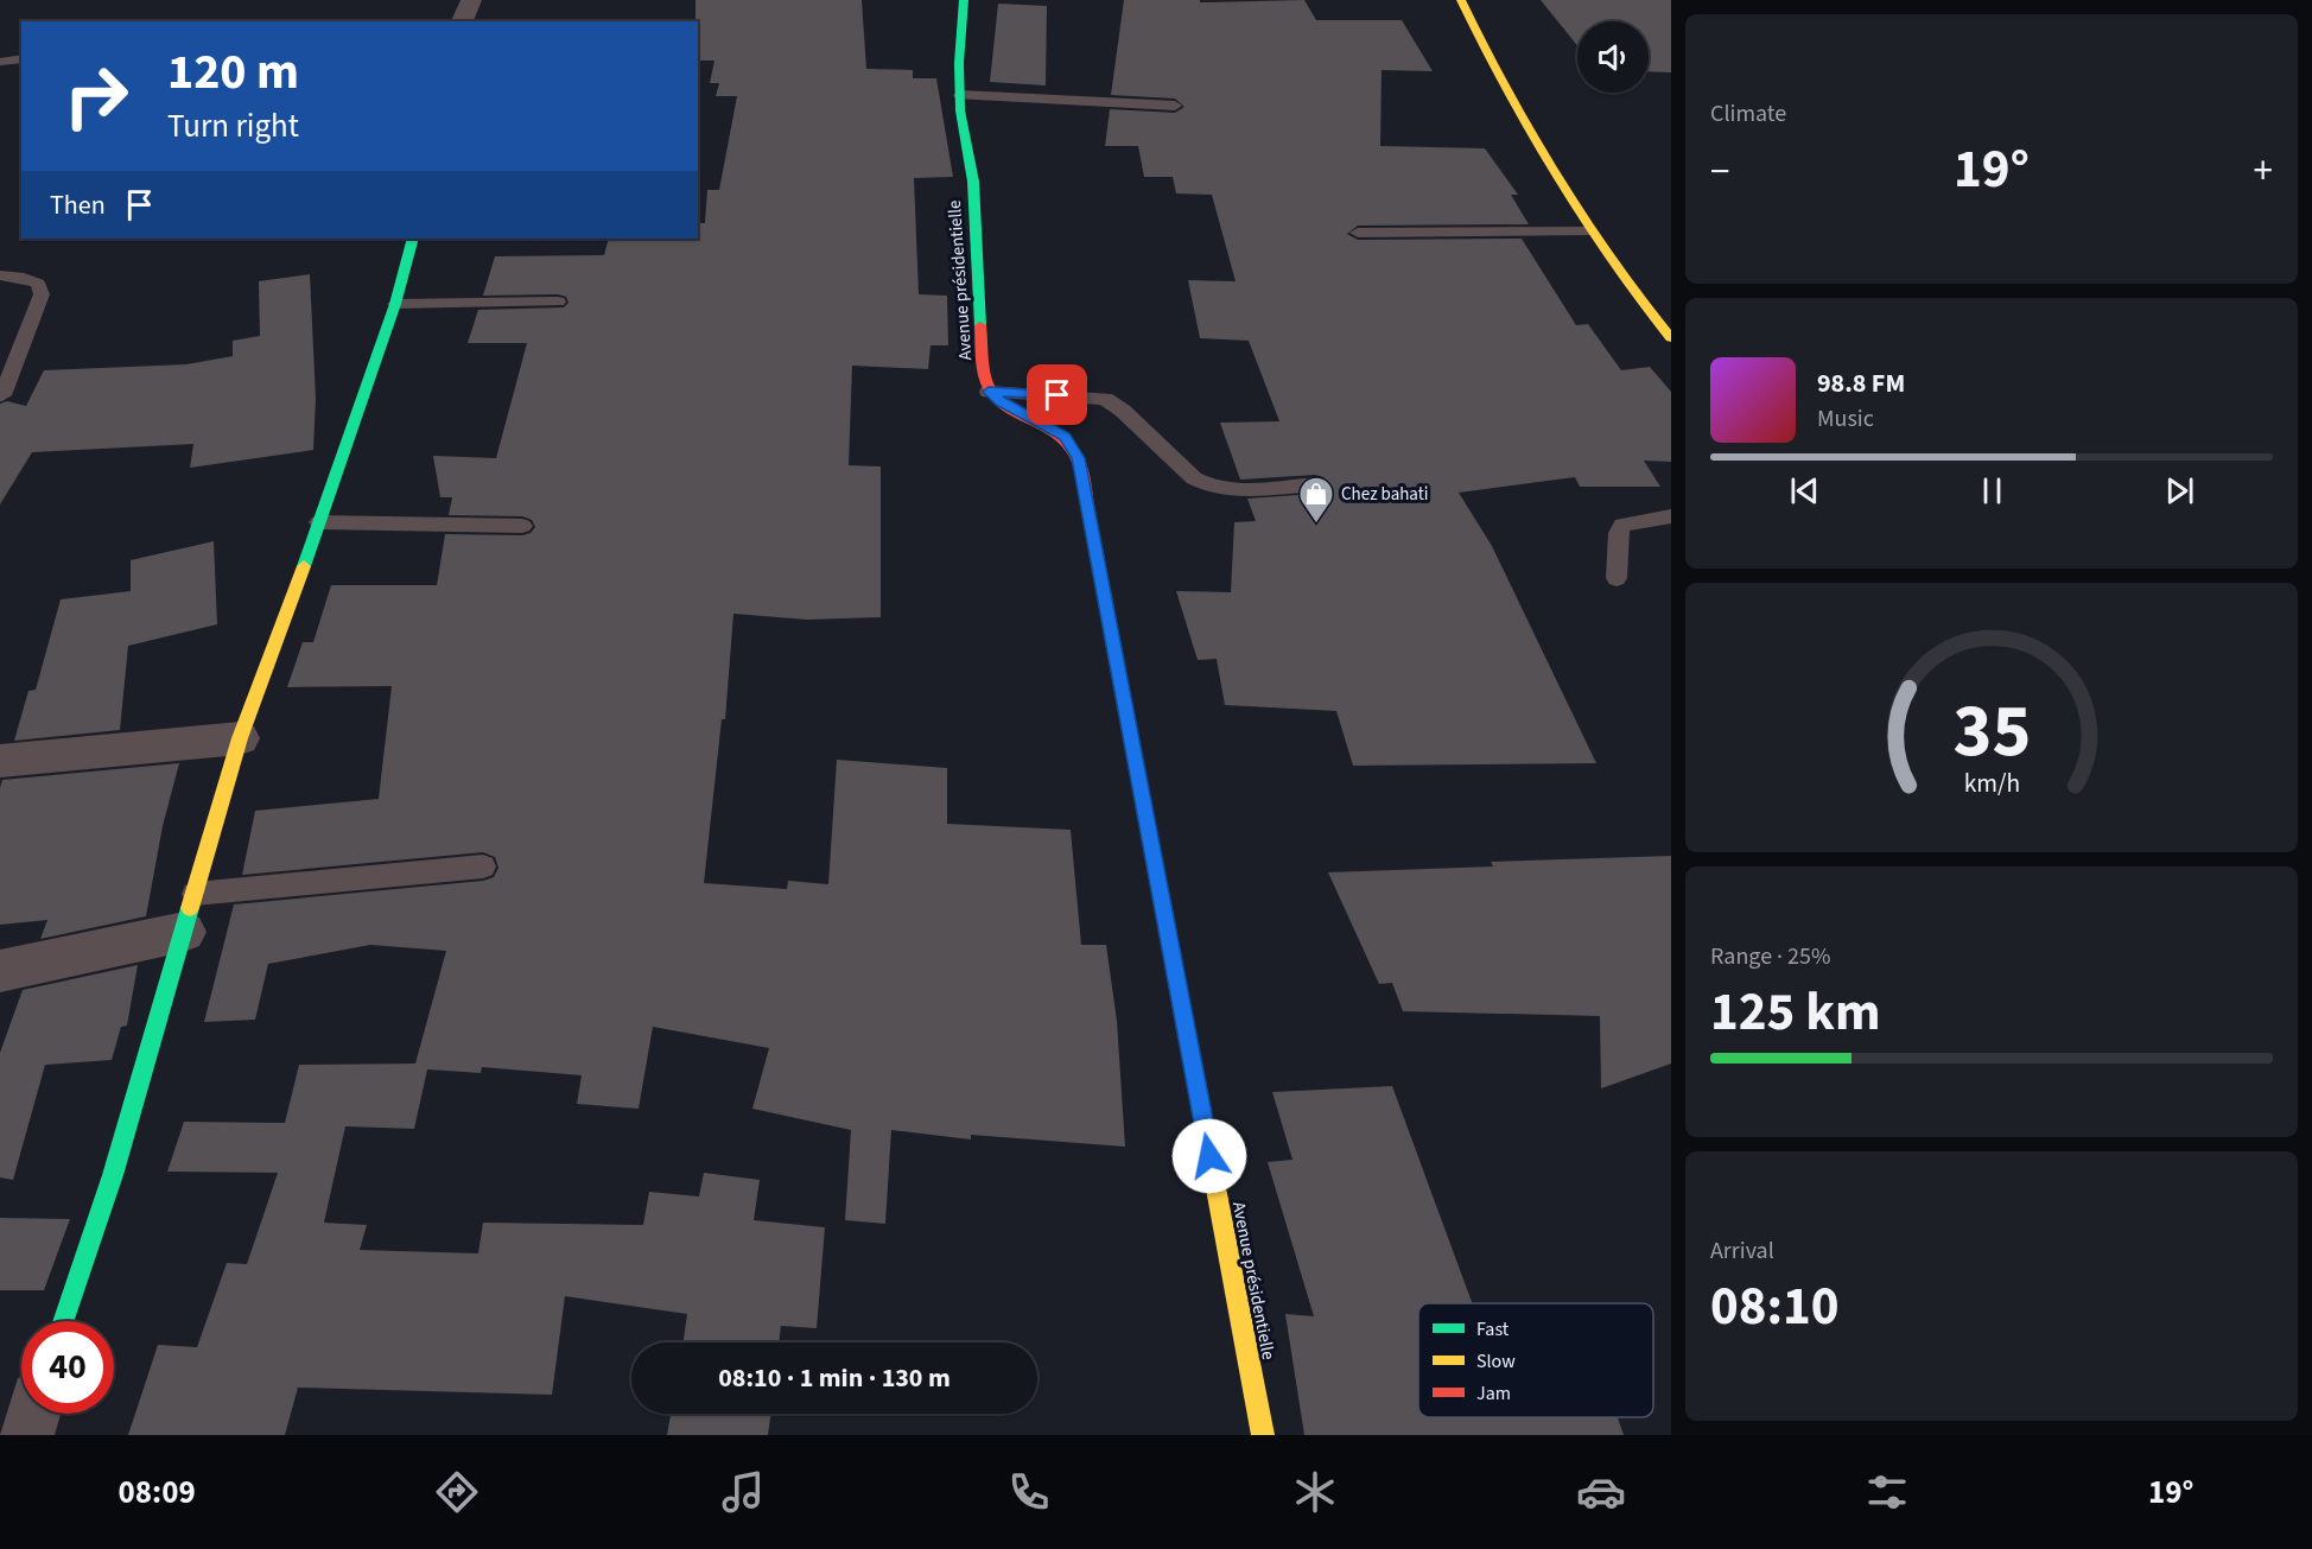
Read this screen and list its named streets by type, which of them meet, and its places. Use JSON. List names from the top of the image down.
{
  "streets": {
    "street": ["Avenue présidentielle"]
  },
  "places": {
    "shop": ["Chez bahati"]
  },
  "legend": ["Fast", "Slow", "Jam"],
  "page": {
    "tile": [
      "Climate",
      ["Range · 25%", "125 km"],
      ["Arrival", "08:10"]
    ],
    "turn": ["120 m", "Turn right"],
    "heat": ["−", "19°", "+"],
    "then": "Then",
    "song": ["98.8 FM", "Music"],
    "limit": "40",
    "trip": "08:10 · 1 min · 130 m",
    "tabs": ["08:09", "19°"],
    "gauge": ["35", "km/h"]
  }
}
